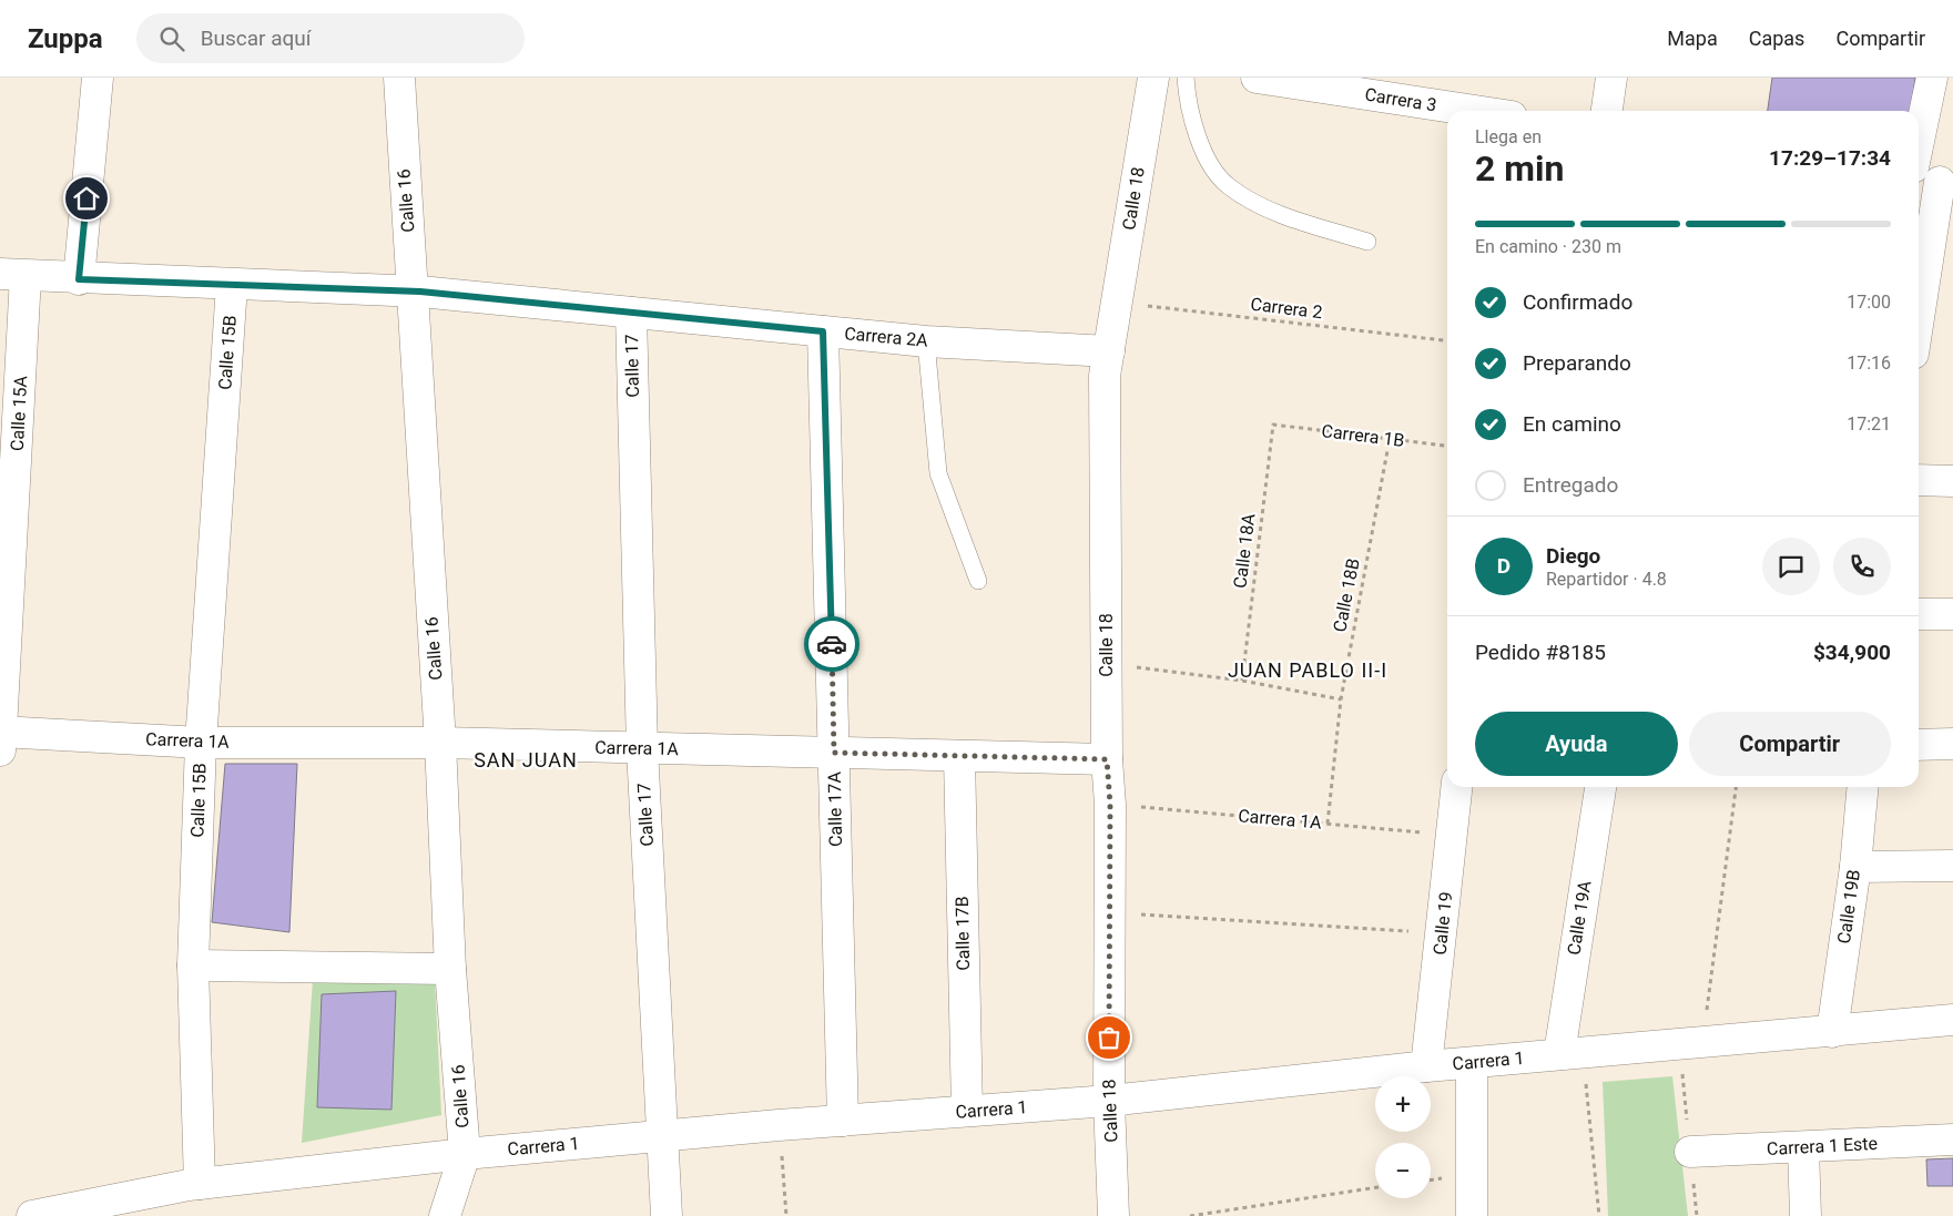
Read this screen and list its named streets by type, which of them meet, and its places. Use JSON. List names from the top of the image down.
{
  "streets": {
    "street": [
      "Carrera 3",
      "Calle 18",
      "Calle 16",
      "Carrera 2A",
      "Calle 15B",
      "Calle 17",
      "Calle 15A",
      "Carrera 1A",
      "Calle 17A",
      "Calle 19B",
      "Calle 19A",
      "Calle 19",
      "Calle 17B",
      "Carrera 1",
      "Carrera 1 Este"
    ],
    "path": [
      "Carrera 2",
      "Carrera 1B",
      "Calle 18A",
      "Calle 18B"
    ]
  },
  "crossings": [
    ["Calle 18", "Carrera 2"],
    ["Calle 18", "Carrera 2A"],
    ["Calle 18", "Carrera 1A"],
    ["Calle 18", "Carrera 1"],
    ["Calle 16", "Carrera 2A"],
    ["Calle 16", "Carrera 1A"],
    ["Calle 16", "Carrera 1"],
    ["Carrera 2A", "Calle 15B"],
    ["Carrera 2A", "Calle 17"],
    ["Carrera 2A", "Calle 15A"],
    ["Carrera 2A", "Calle 17A"],
    ["Calle 15B", "Carrera 1A"],
    ["Calle 15B", "Carrera 1"],
    ["Calle 17", "Carrera 1A"],
    ["Calle 17", "Carrera 1"],
    ["Calle 15A", "Carrera 1A"],
    ["Carrera 1B", "Calle 18A"],
    ["Carrera 1B", "Calle 18B"],
    ["Calle 18B", "Carrera 1A"],
    ["Carrera 1A", "Calle 17A"],
    ["Carrera 1A", "Calle 19"],
    ["Carrera 1A", "Calle 17B"],
    ["Calle 17A", "Carrera 1"],
    ["Calle 19B", "Carrera 1"],
    ["Calle 19A", "Carrera 1"],
    ["Calle 19", "Carrera 1"],
    ["Calle 17B", "Carrera 1"]
  ],
  "districts": ["JUAN PABLO II-I", "SAN JUAN"],
  "page": {
    "header": "Zuppa",
    "search": "Buscar aquí",
    "nav": ["Mapa", "Capas", "Compartir"],
    "heading": ["2 min", "Llega en", "17:29–17:34"],
    "panel": [
      "Diego",
      "Repartidor · 4.8",
      "Pedido #8185",
      "$34,900"
    ],
    "bar": "En camino · 230 m",
    "list": [
      ["Confirmado", "17:00"],
      ["Preparando", "17:16"],
      ["En camino", "17:21"],
      "Entregado"
    ],
    "round": "D",
    "buttons": ["Ayuda", "Compartir"],
    "map_buttons": ["+", "−"]
  }
}
